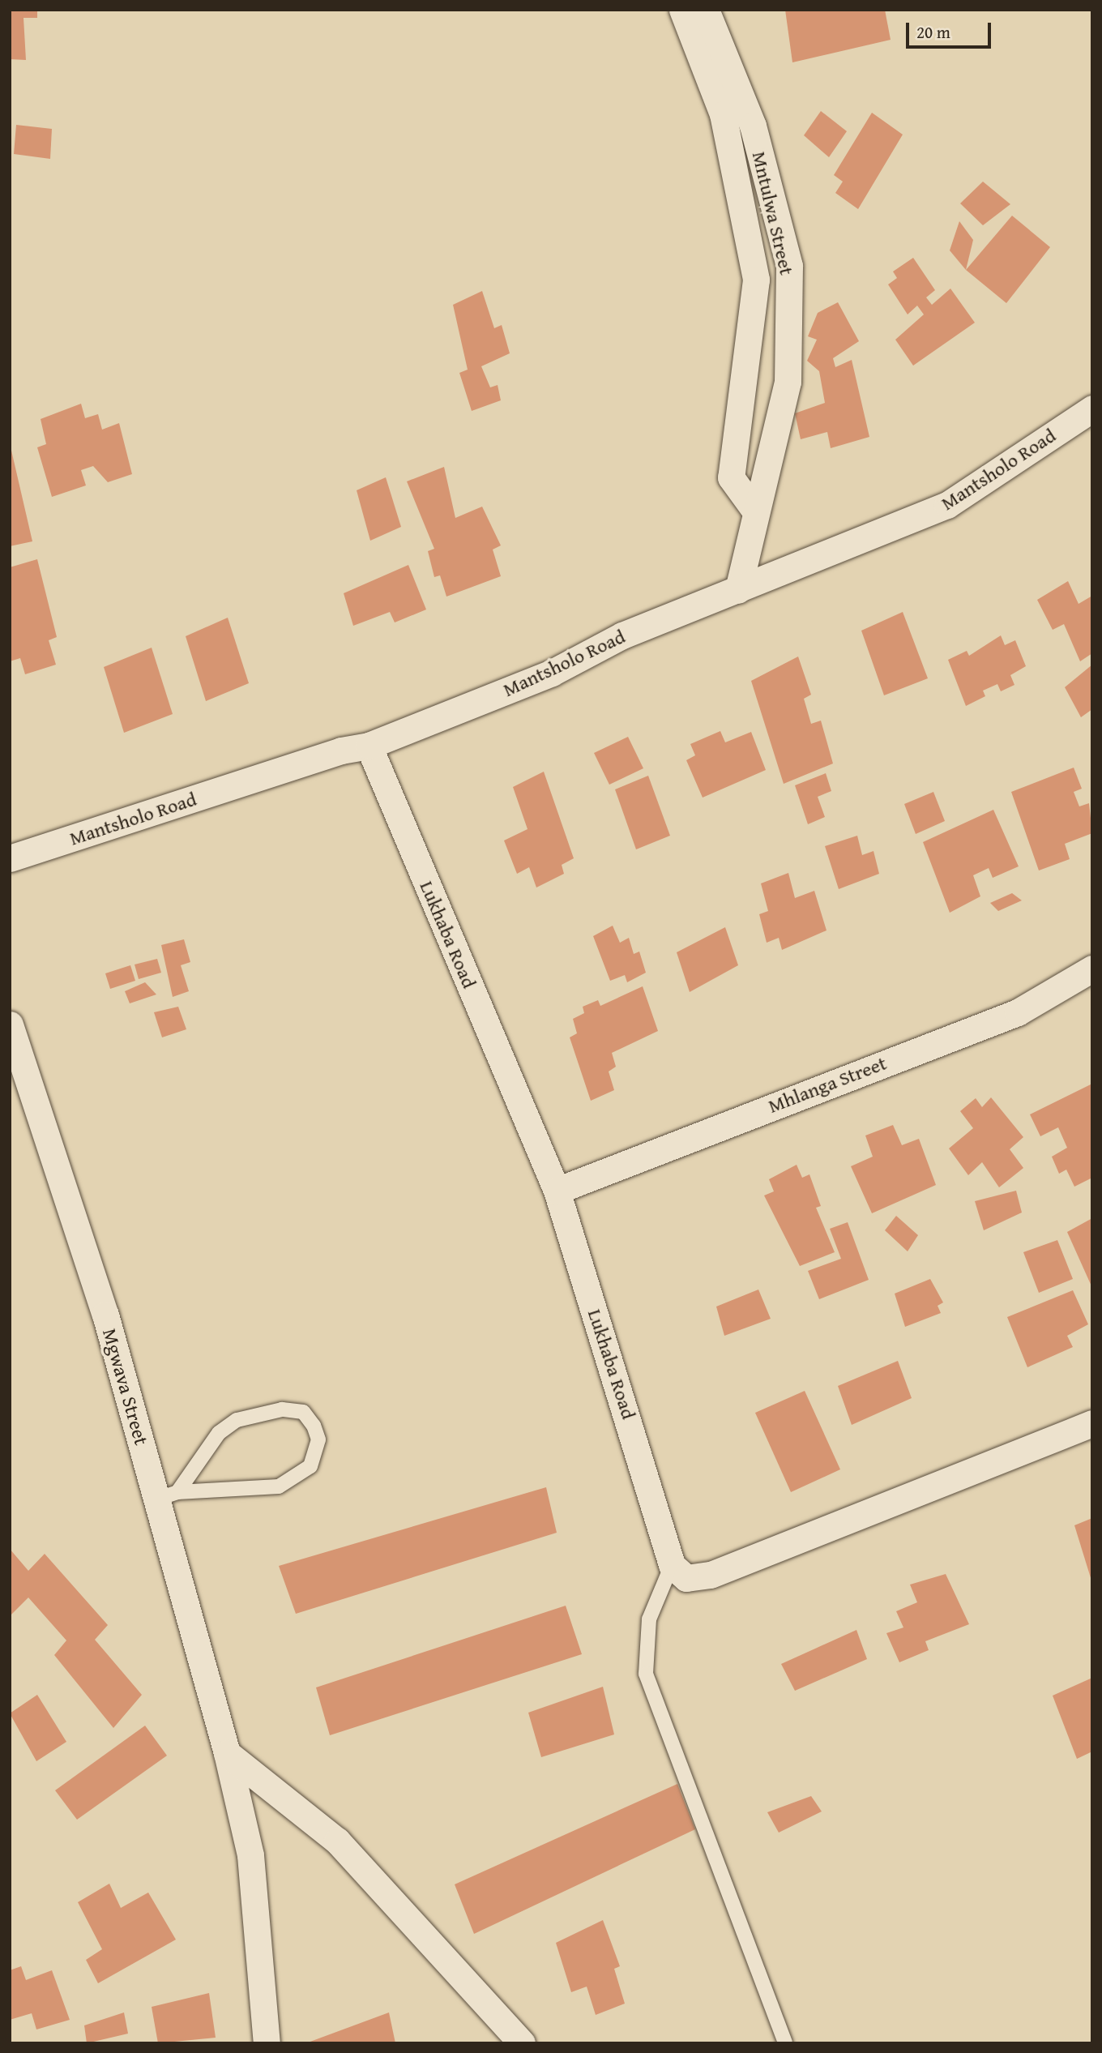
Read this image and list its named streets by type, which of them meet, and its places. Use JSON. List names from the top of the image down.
{
  "streets": {
    "street": [
      "Mntulwa Street",
      "Mantsholo Road",
      "Lukhaba Road",
      "Mhlanga Street",
      "Mgwava Street"
    ]
  },
  "crossings": [
    ["Mntulwa Street", "Mantsholo Road"],
    ["Mantsholo Road", "Lukhaba Road"],
    ["Lukhaba Road", "Mhlanga Street"]
  ],
  "scale_bar": "20 m"
}
